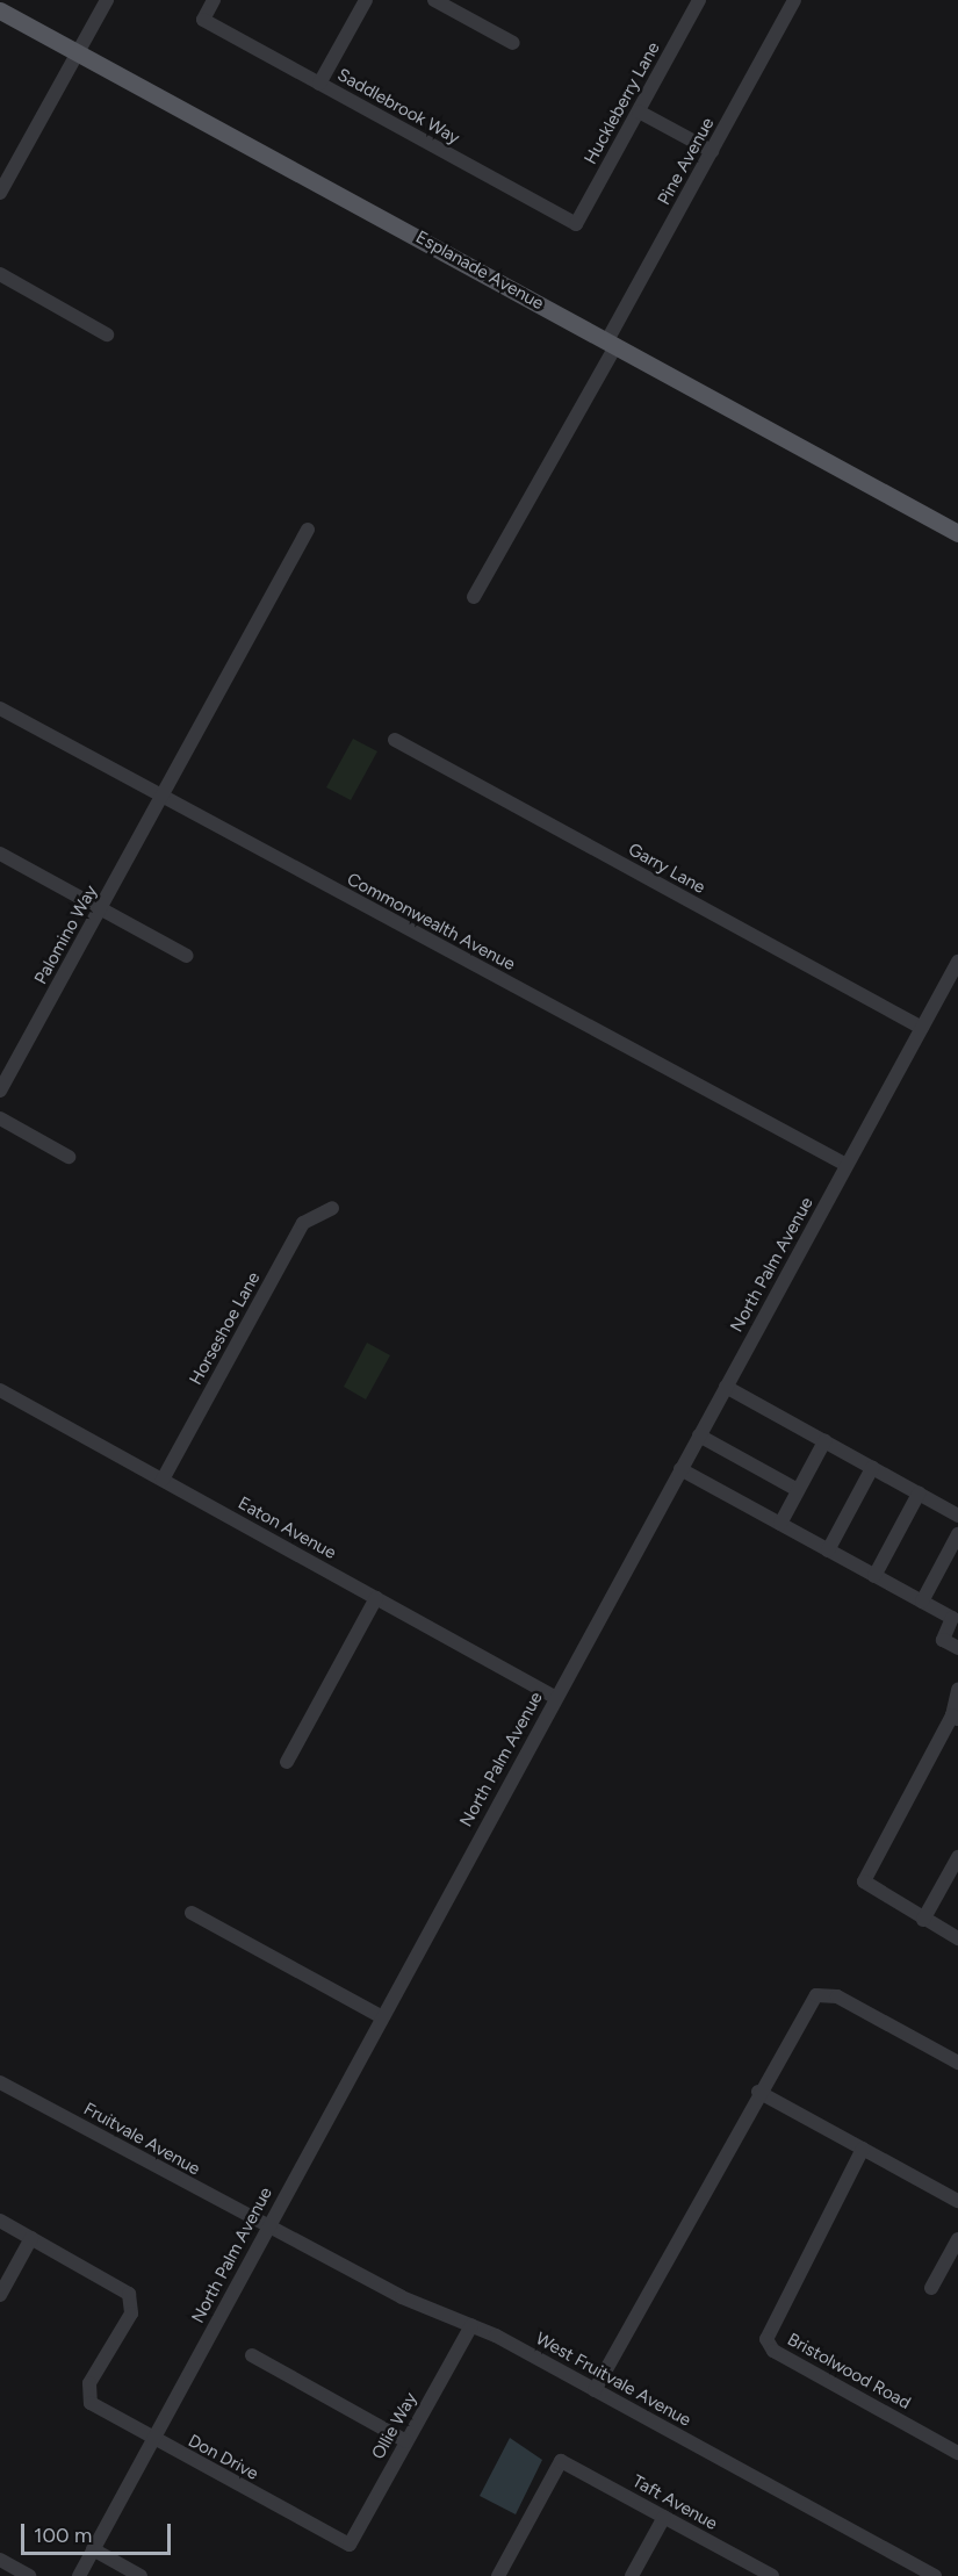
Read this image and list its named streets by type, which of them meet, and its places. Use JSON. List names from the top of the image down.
{
  "streets": {
    "main road": ["Esplanade Avenue"],
    "street": [
      "Huckleberry Lane",
      "Saddlebrook Way",
      "Pine Avenue",
      "Garry Lane",
      "Commonwealth Avenue",
      "Palomino Way",
      "North Palm Avenue",
      "Horseshoe Lane",
      "Eaton Avenue",
      "Fruitvale Avenue",
      "Bristolwood Road",
      "West Fruitvale Avenue",
      "Ollie Way",
      "Don Drive",
      "Taft Avenue"
    ]
  },
  "crossings": [
    ["Huckleberry Lane", "Saddlebrook Way"],
    ["Pine Avenue", "Esplanade Avenue"],
    ["Garry Lane", "North Palm Avenue"],
    ["Commonwealth Avenue", "Palomino Way"],
    ["Commonwealth Avenue", "North Palm Avenue"],
    ["North Palm Avenue", "Eaton Avenue"],
    ["North Palm Avenue", "Fruitvale Avenue"],
    ["North Palm Avenue", "West Fruitvale Avenue"],
    ["North Palm Avenue", "Don Drive"],
    ["Horseshoe Lane", "Eaton Avenue"],
    ["Fruitvale Avenue", "West Fruitvale Avenue"],
    ["West Fruitvale Avenue", "Ollie Way"],
    ["Ollie Way", "Don Drive"]
  ],
  "scale_bar": "100 m"
}
